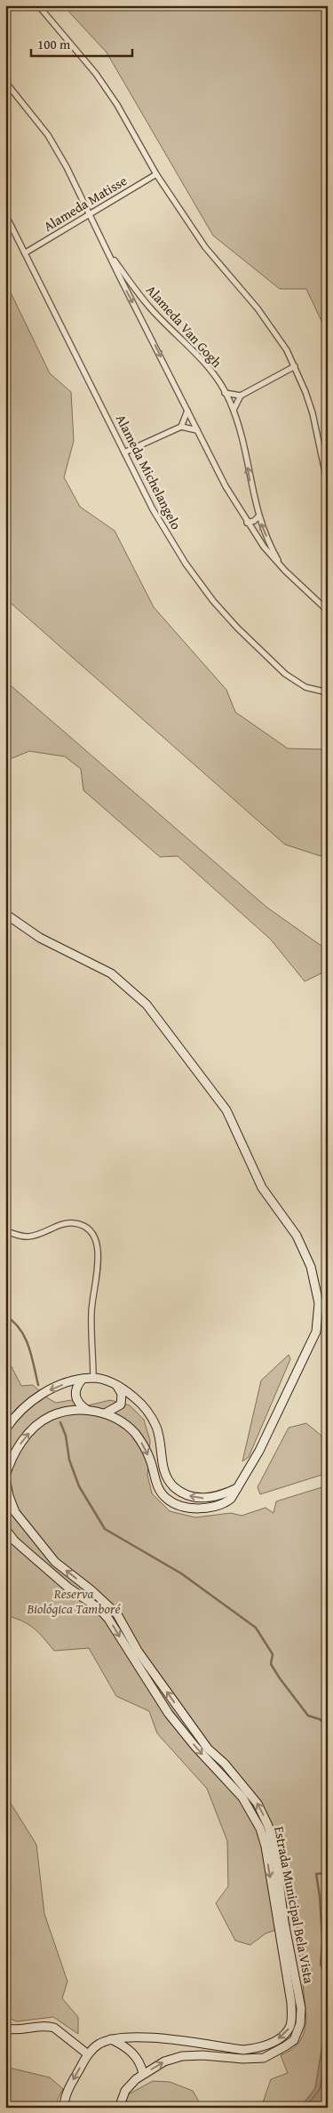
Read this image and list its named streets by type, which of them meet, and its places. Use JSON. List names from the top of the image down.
{
  "streets": {
    "main road": ["Estrada Municipal Bela Vista"],
    "street": ["Alameda Matisse", "Alameda Van Gogh", "Alameda Michelangelo"]
  },
  "crossings": [
    ["Alameda Matisse", "Alameda Van Gogh"],
    ["Alameda Matisse", "Alameda Michelangelo"]
  ],
  "parks": ["Reserva Biológica Tamboré"],
  "scale_bar": "100 m"
}
